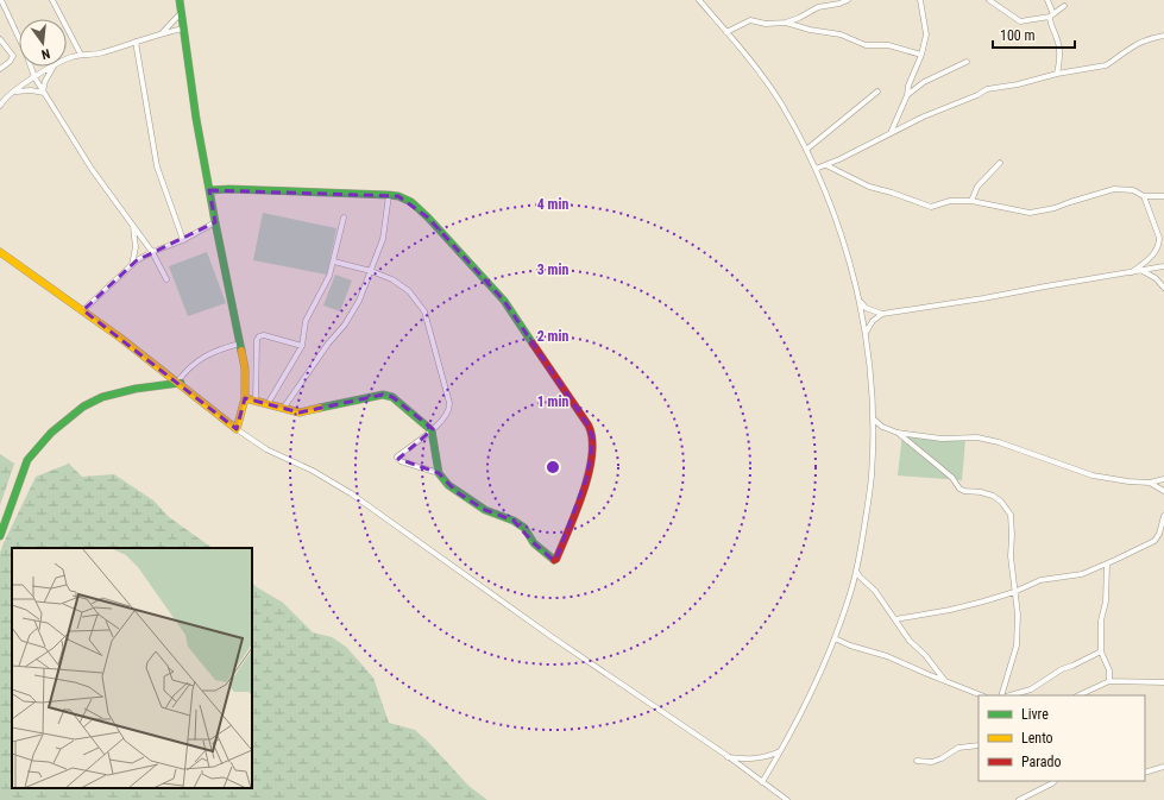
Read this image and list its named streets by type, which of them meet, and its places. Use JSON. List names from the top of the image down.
{
  "legend": ["Livre", "Lento", "Parado"],
  "scale_bar": "100 m",
  "north": "bottom",
  "rings": [
    "4 min",
    "3 min",
    "2 min",
    "1 min"
  ]
}
